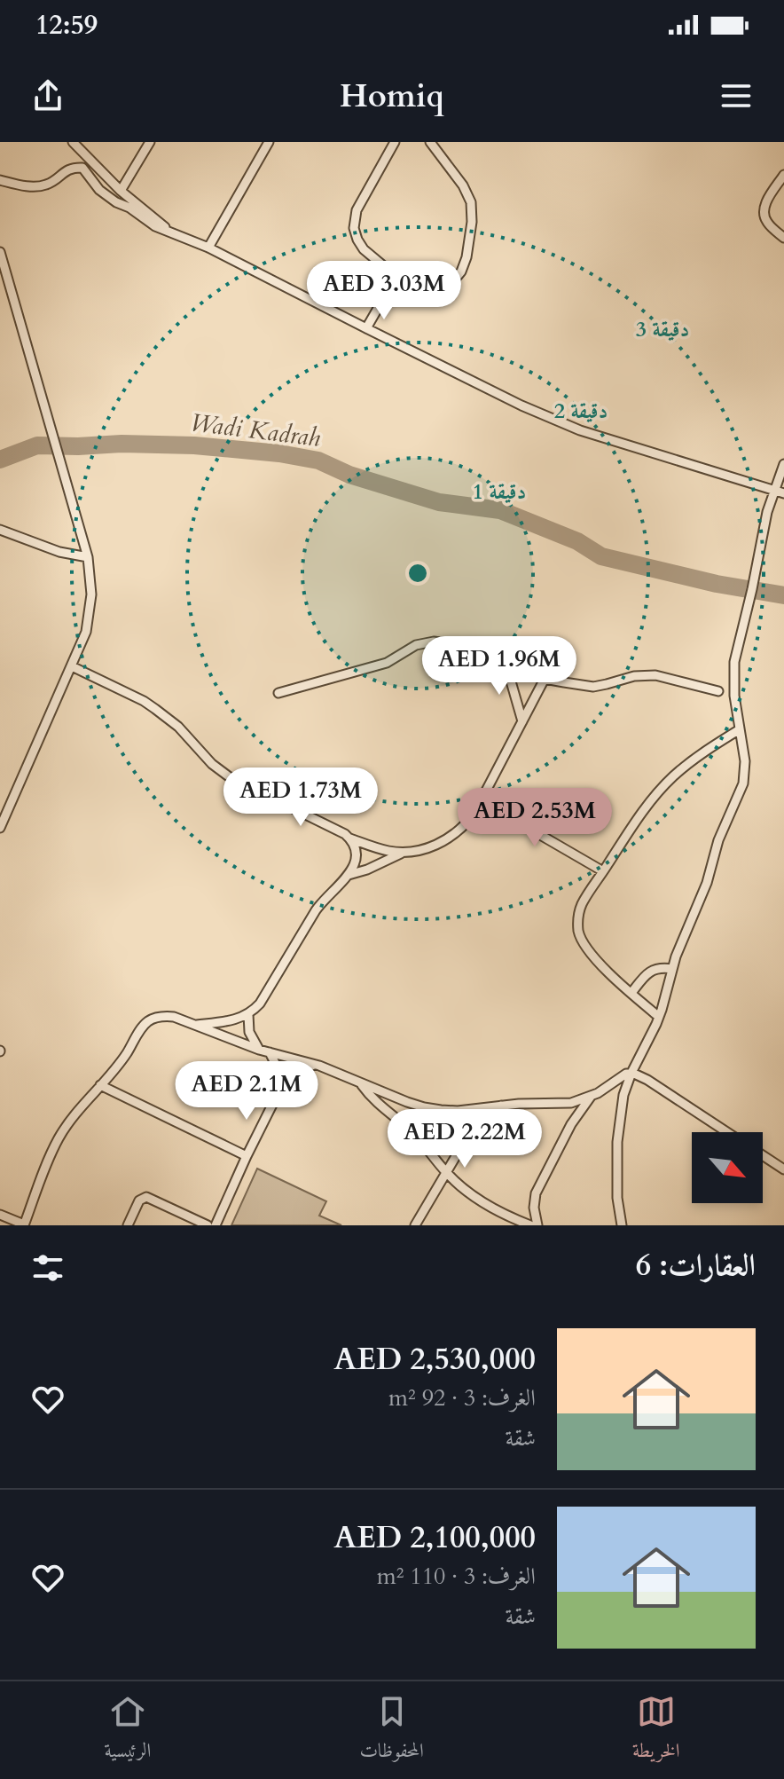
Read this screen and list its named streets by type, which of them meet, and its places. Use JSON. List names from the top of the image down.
{
  "water": ["Wadi Kadrah"],
  "north": "bottom right",
  "page": {
    "status": "12:59",
    "header": "Homiq",
    "price": [
      "AED 3.03M",
      "AED 1.96M",
      "AED 1.73M",
      "AED 2.53M",
      "AED 2.1M",
      "AED 2.22M"
    ],
    "heading": "العقارات: 6",
    "list": [
      {
        "name": "AED 2,530,000",
        "note": "الغرف: 3 · 92 m² · شقة"
      },
      {
        "name": "AED 2,100,000",
        "note": "الغرف: 3 · 110 m² · شقة"
      }
    ],
    "tabs": ["الخريطة", "المحفوظات", "الرئيسية"]
  },
  "rings": ["3 دقيقة", "2 دقيقة", "1 دقيقة"]
}
